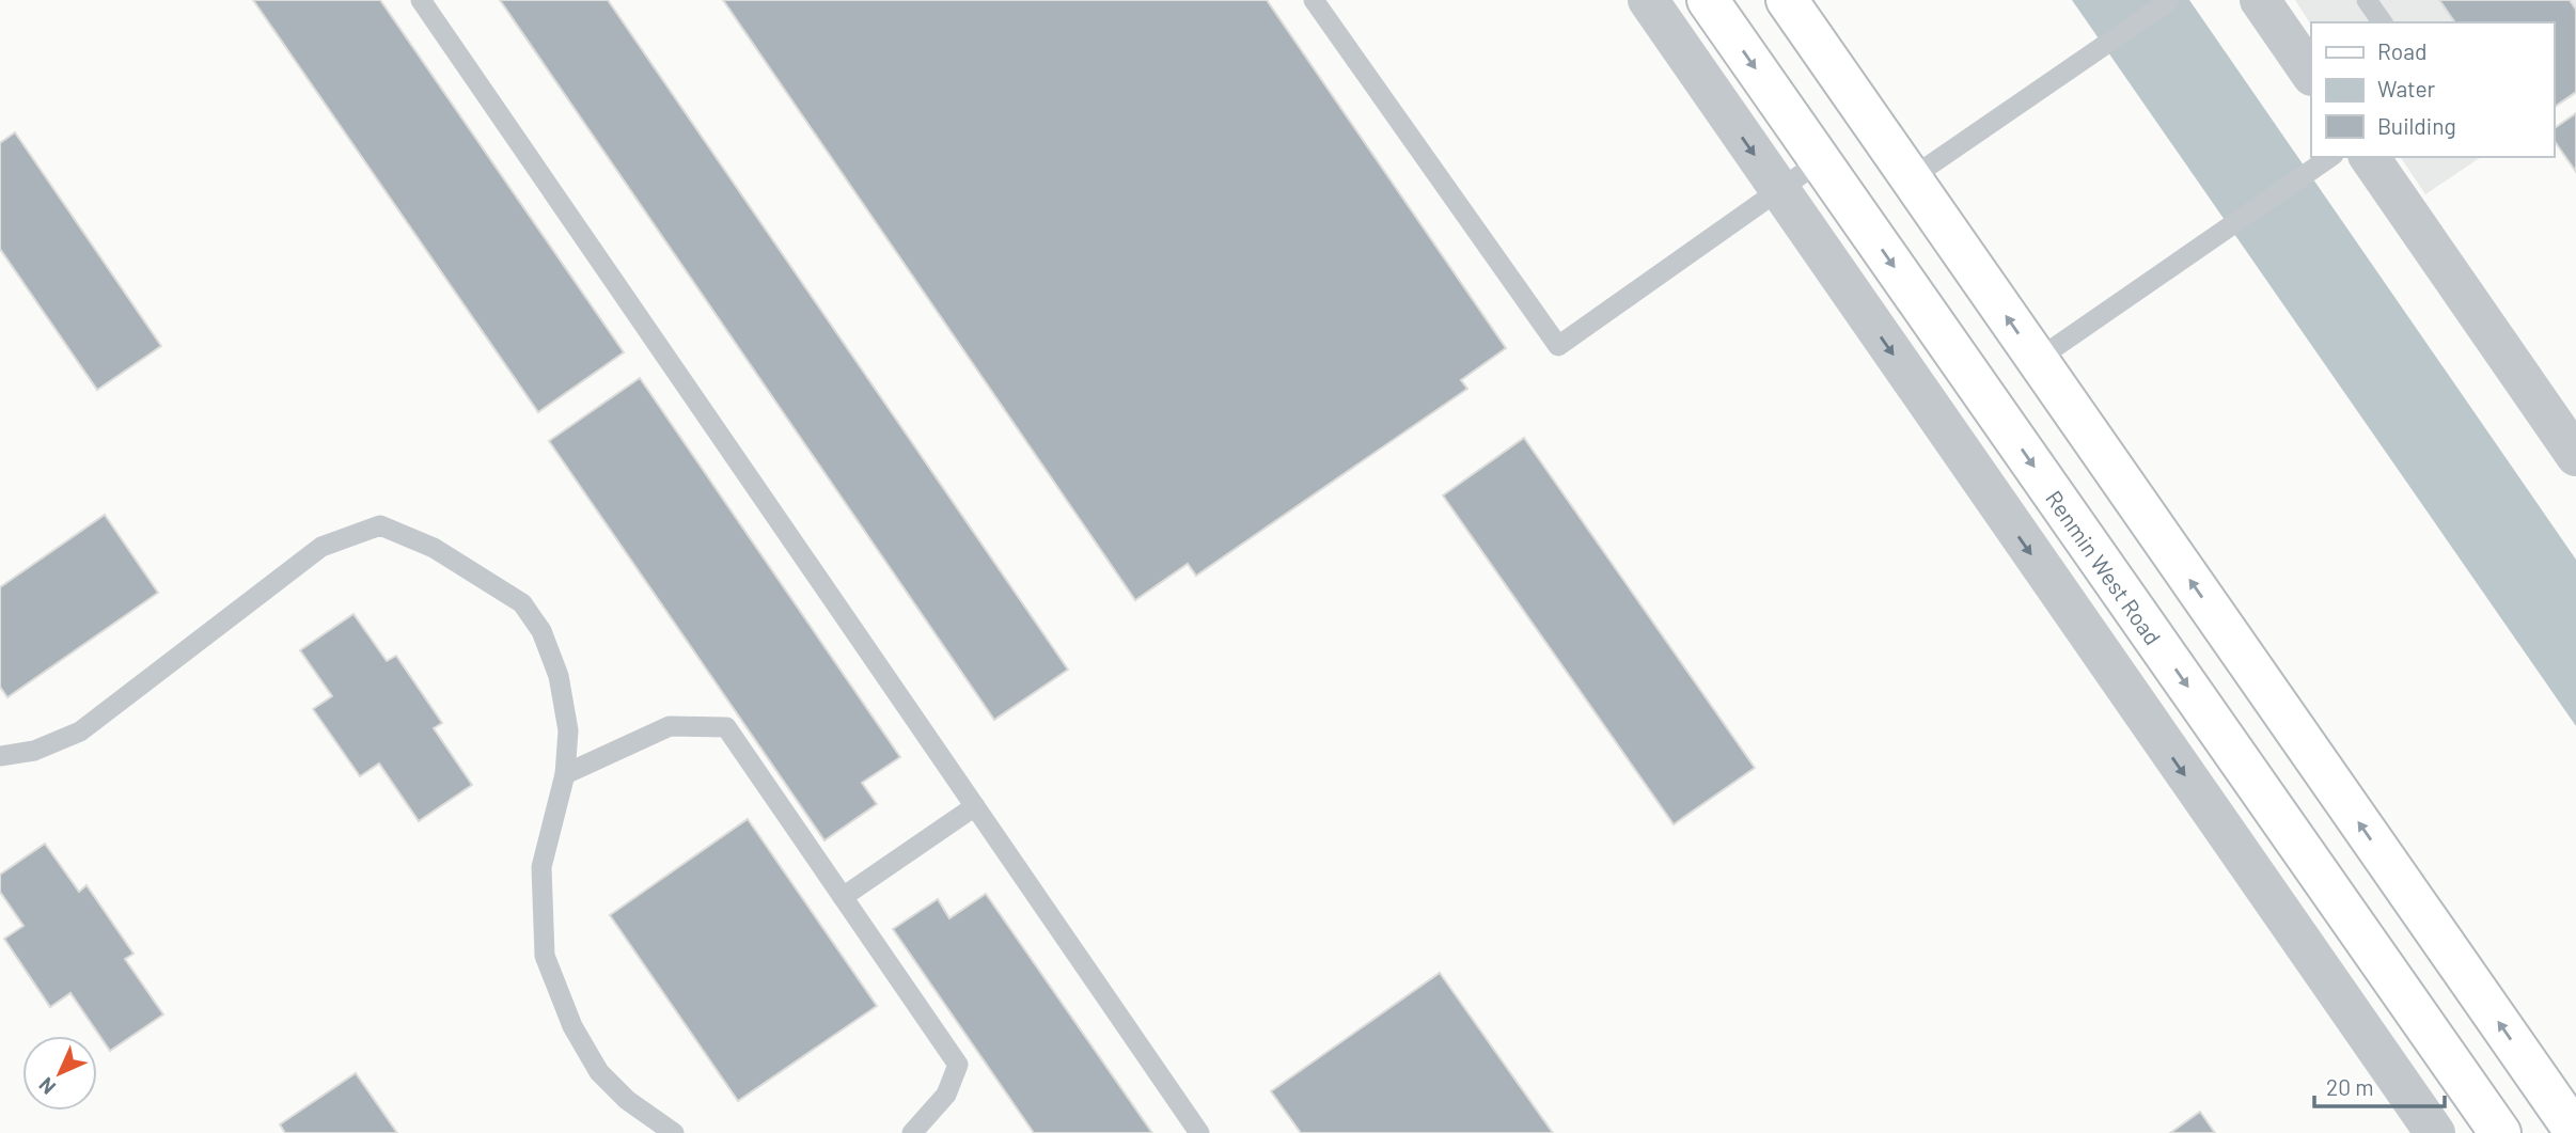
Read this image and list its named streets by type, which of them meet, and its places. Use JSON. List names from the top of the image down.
{
  "streets": {
    "main road": ["Renmin West Road"]
  },
  "legend": ["Road", "Water", "Building"],
  "scale_bar": "20 m",
  "north": "bottom left"
}
